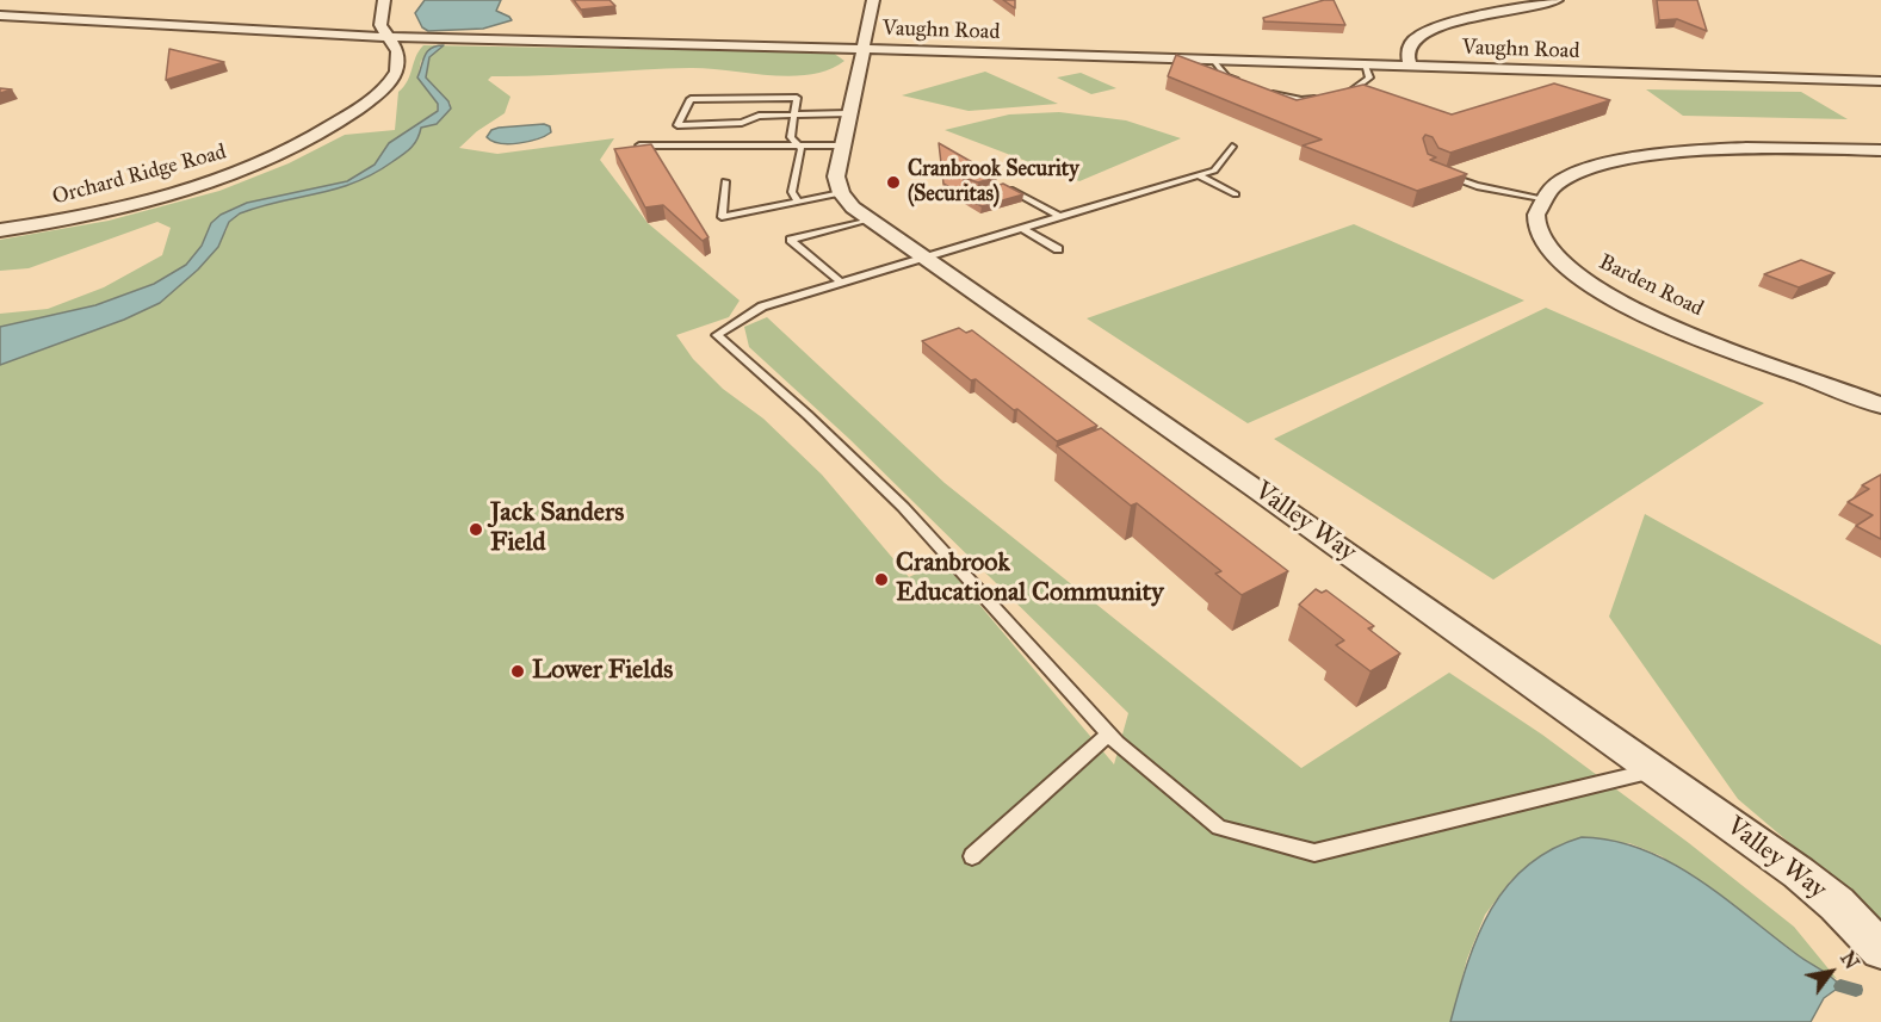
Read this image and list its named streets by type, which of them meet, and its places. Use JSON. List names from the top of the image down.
{
  "streets": {
    "street": [
      "Vaughn Road",
      "Orchard Ridge Road",
      "Barden Road",
      "Valley Way"
    ]
  },
  "crossings": [
    ["Vaughn Road", "Orchard Ridge Road"]
  ],
  "places": [
    "Cranbrook Security (Securitas)",
    "Jack Sanders Field",
    "Cranbrook Educational Community",
    "Lower Fields"
  ],
  "north": "top right"
}
